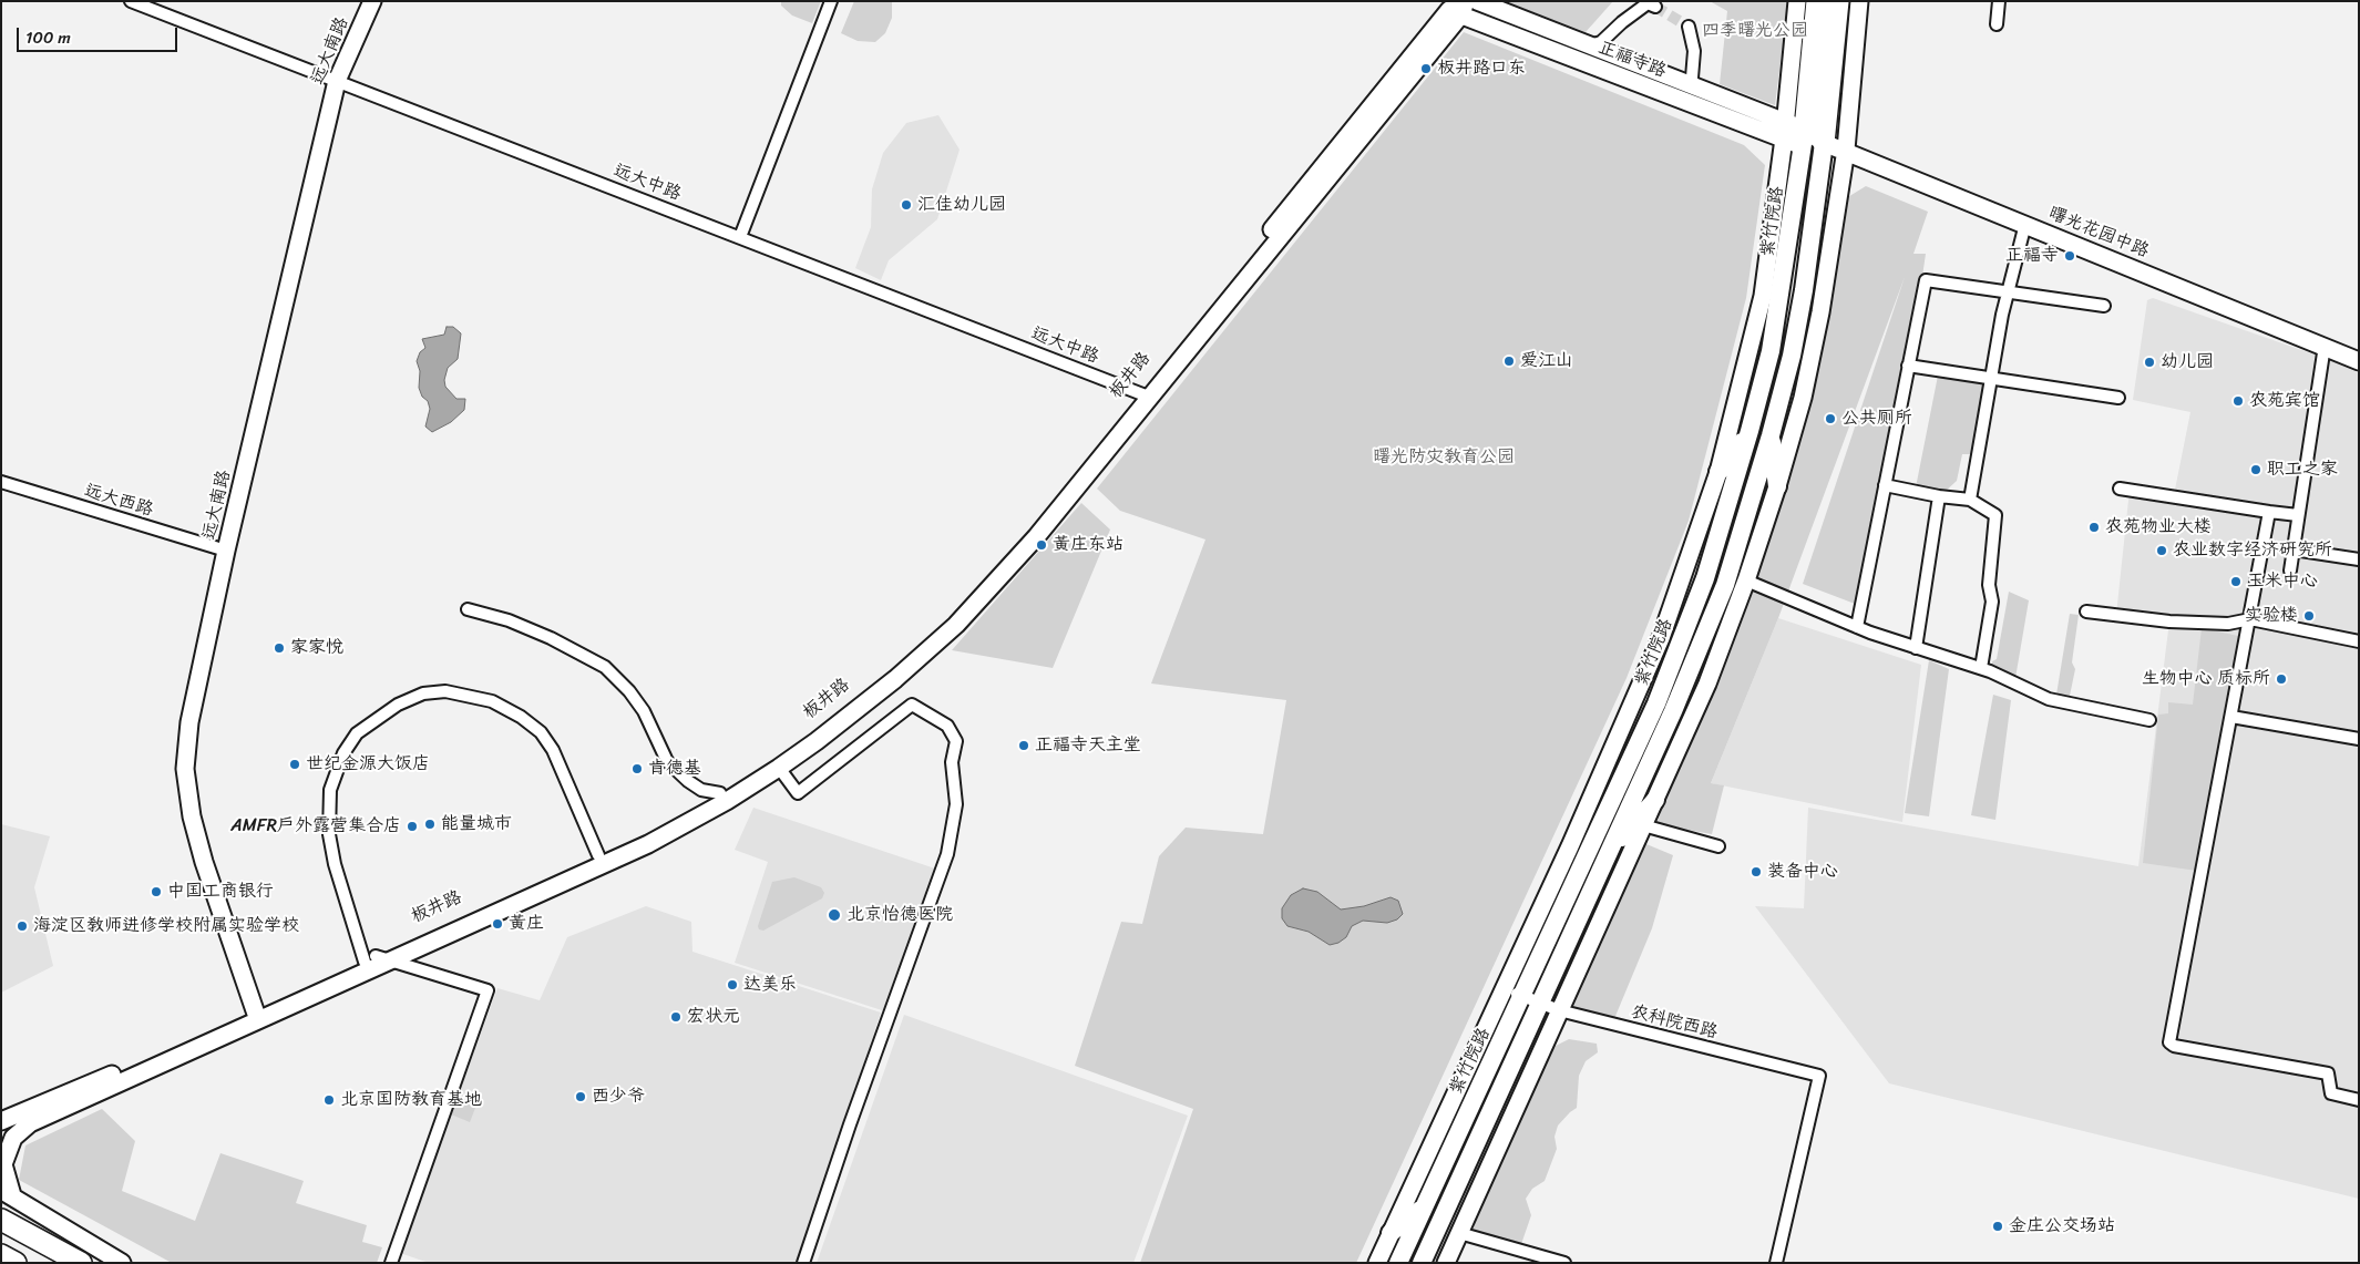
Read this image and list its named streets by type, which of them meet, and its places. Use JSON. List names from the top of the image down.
{
  "streets": {
    "highway": ["紫竹院路"],
    "street": [
      "远大南路",
      "正福寺路",
      "远大中路",
      "曙光花园中路",
      "板井路",
      "远大西路",
      "农科院西路"
    ]
  },
  "crossings": [
    ["远大南路", "远大中路"],
    ["远大南路", "板井路"],
    ["远大南路", "远大西路"],
    ["正福寺路", "紫竹院路"],
    ["正福寺路", "曙光花园中路"],
    ["正福寺路", "板井路"],
    ["远大中路", "板井路"],
    ["紫竹院路", "曙光花园中路"],
    ["紫竹院路", "农科院西路"]
  ],
  "parks": ["四季曙光公园", "曙光防灾教育公园"],
  "places": [
    "板井路口东",
    "汇佳幼儿园",
    "正福寺",
    "爱江山",
    "幼儿园",
    "农苑宾馆",
    "公共厕所",
    "职工之家",
    "农苑物业大楼",
    "黄庄东站",
    "农业数字经济研究所",
    "玉米中心",
    "实验楼",
    "家家悦",
    "生物中心 质标所",
    "正福寺天主堂",
    "世纪金源大饭店",
    "肯德基",
    "能量城市",
    "AMFR户外露营集合店",
    "装备中心",
    "中国工商银行",
    "北京怡德医院",
    "黄庄",
    "海淀区教师进修学校附属实验学校",
    "达美乐",
    "宏状元",
    "西少爷",
    "北京国防教育基地",
    "金庄公交场站"
  ],
  "scale_bar": "100 m"
}
